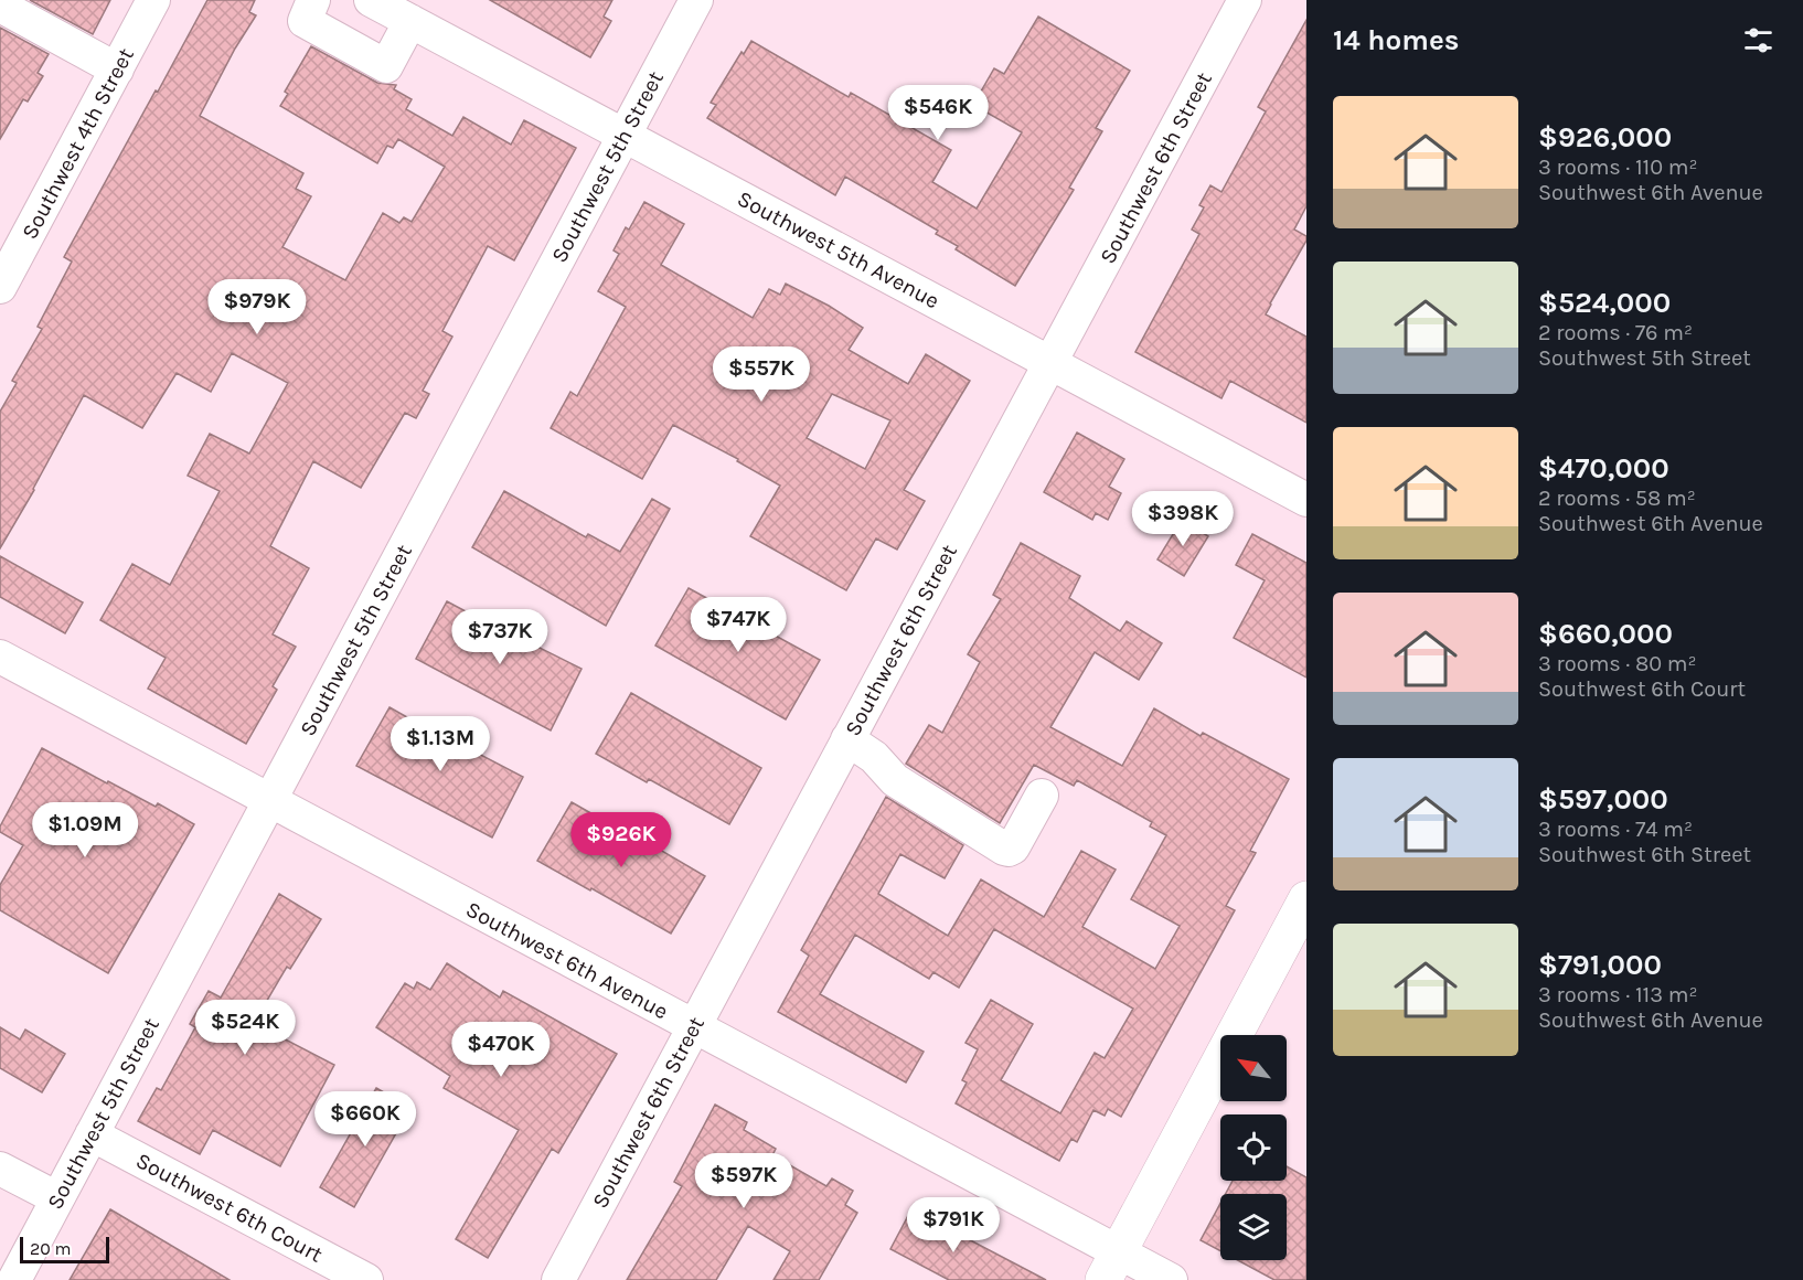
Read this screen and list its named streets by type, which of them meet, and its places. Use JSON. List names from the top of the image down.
{
  "streets": {
    "street": [
      "Southwest 4th Street",
      "Southwest 5th Street",
      "Southwest 6th Street",
      "Southwest 5th Avenue",
      "Southwest 6th Avenue",
      "Southwest 6th Court"
    ]
  },
  "crossings": [
    ["Southwest 5th Street", "Southwest 5th Avenue"],
    ["Southwest 5th Street", "Southwest 6th Avenue"],
    ["Southwest 5th Street", "Southwest 6th Court"],
    ["Southwest 6th Street", "Southwest 5th Avenue"],
    ["Southwest 6th Street", "Southwest 6th Avenue"]
  ],
  "scale_bar": "20 m",
  "north": "top left",
  "page": {
    "heading": "14 homes",
    "list": [
      {
        "name": "$926,000",
        "note": "3 rooms · 110 m² · Southwest 6th Avenue"
      },
      {
        "name": "$524,000",
        "note": "2 rooms · 76 m² · Southwest 5th Street"
      },
      {
        "name": "$470,000",
        "note": "2 rooms · 58 m² · Southwest 6th Avenue"
      },
      {
        "name": "$660,000",
        "note": "3 rooms · 80 m² · Southwest 6th Court"
      },
      {
        "name": "$597,000",
        "note": "3 rooms · 74 m² · Southwest 6th Street"
      },
      {
        "name": "$791,000",
        "note": "3 rooms · 113 m² · Southwest 6th Avenue"
      }
    ],
    "price": [
      "$546K",
      "$979K",
      "$557K",
      "$398K",
      "$747K",
      "$737K",
      "$1.13M",
      "$1.09M",
      "$926K",
      "$524K",
      "$470K",
      "$660K",
      "$597K",
      "$791K"
    ],
    "scale": "20 m"
  }
}
